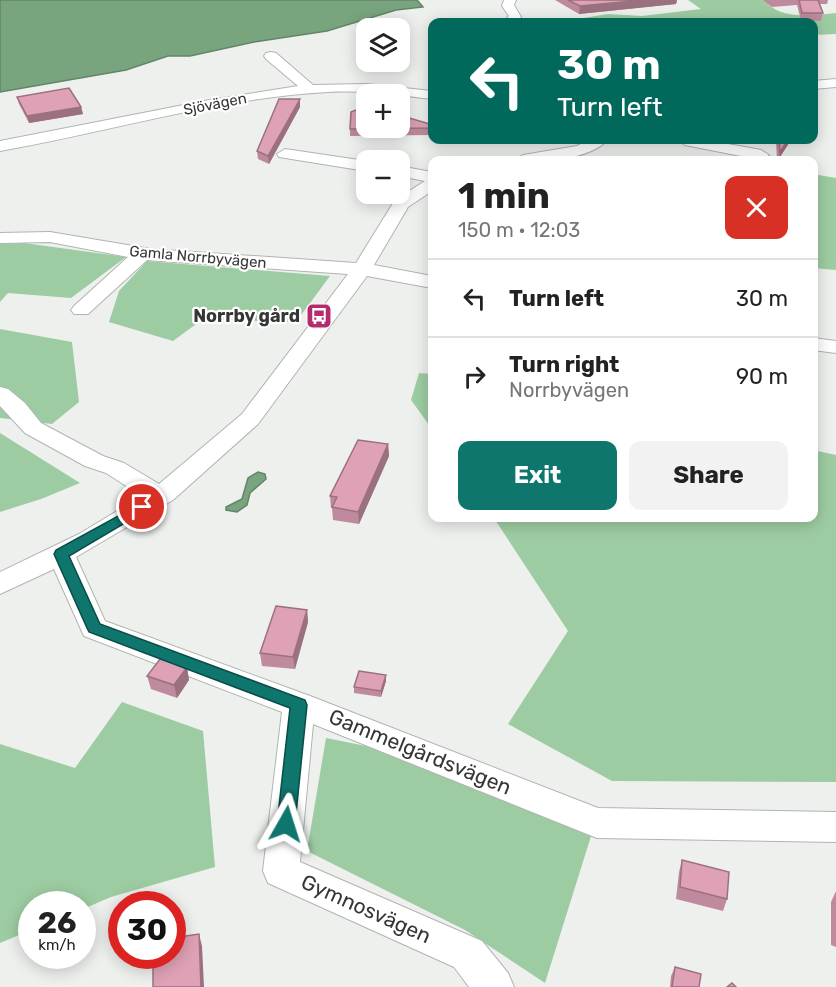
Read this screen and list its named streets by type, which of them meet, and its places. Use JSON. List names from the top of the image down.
{
  "streets": {
    "street": [
      "Sjövägen",
      "Gamla Norrbyvägen",
      "Gammelgårdsvägen",
      "Gymnosvägen"
    ]
  },
  "crossings": [
    ["Gammelgårdsvägen", "Gymnosvägen"]
  ],
  "places": {
    "bus stop": ["Norrby gård"]
  },
  "page": {
    "map_buttons": ["+", "−"],
    "turn": ["30 m", "Turn left"],
    "heading": ["1 min", "150 m · 12:03"],
    "list": [
      {
        "name": "Turn left",
        "value": "30 m"
      },
      {
        "name": "Turn right",
        "note": "Norrbyvägen",
        "value": "90 m"
      }
    ],
    "buttons": ["Exit", "Share"],
    "speed": "26 km/h",
    "limit": "30"
  }
}
